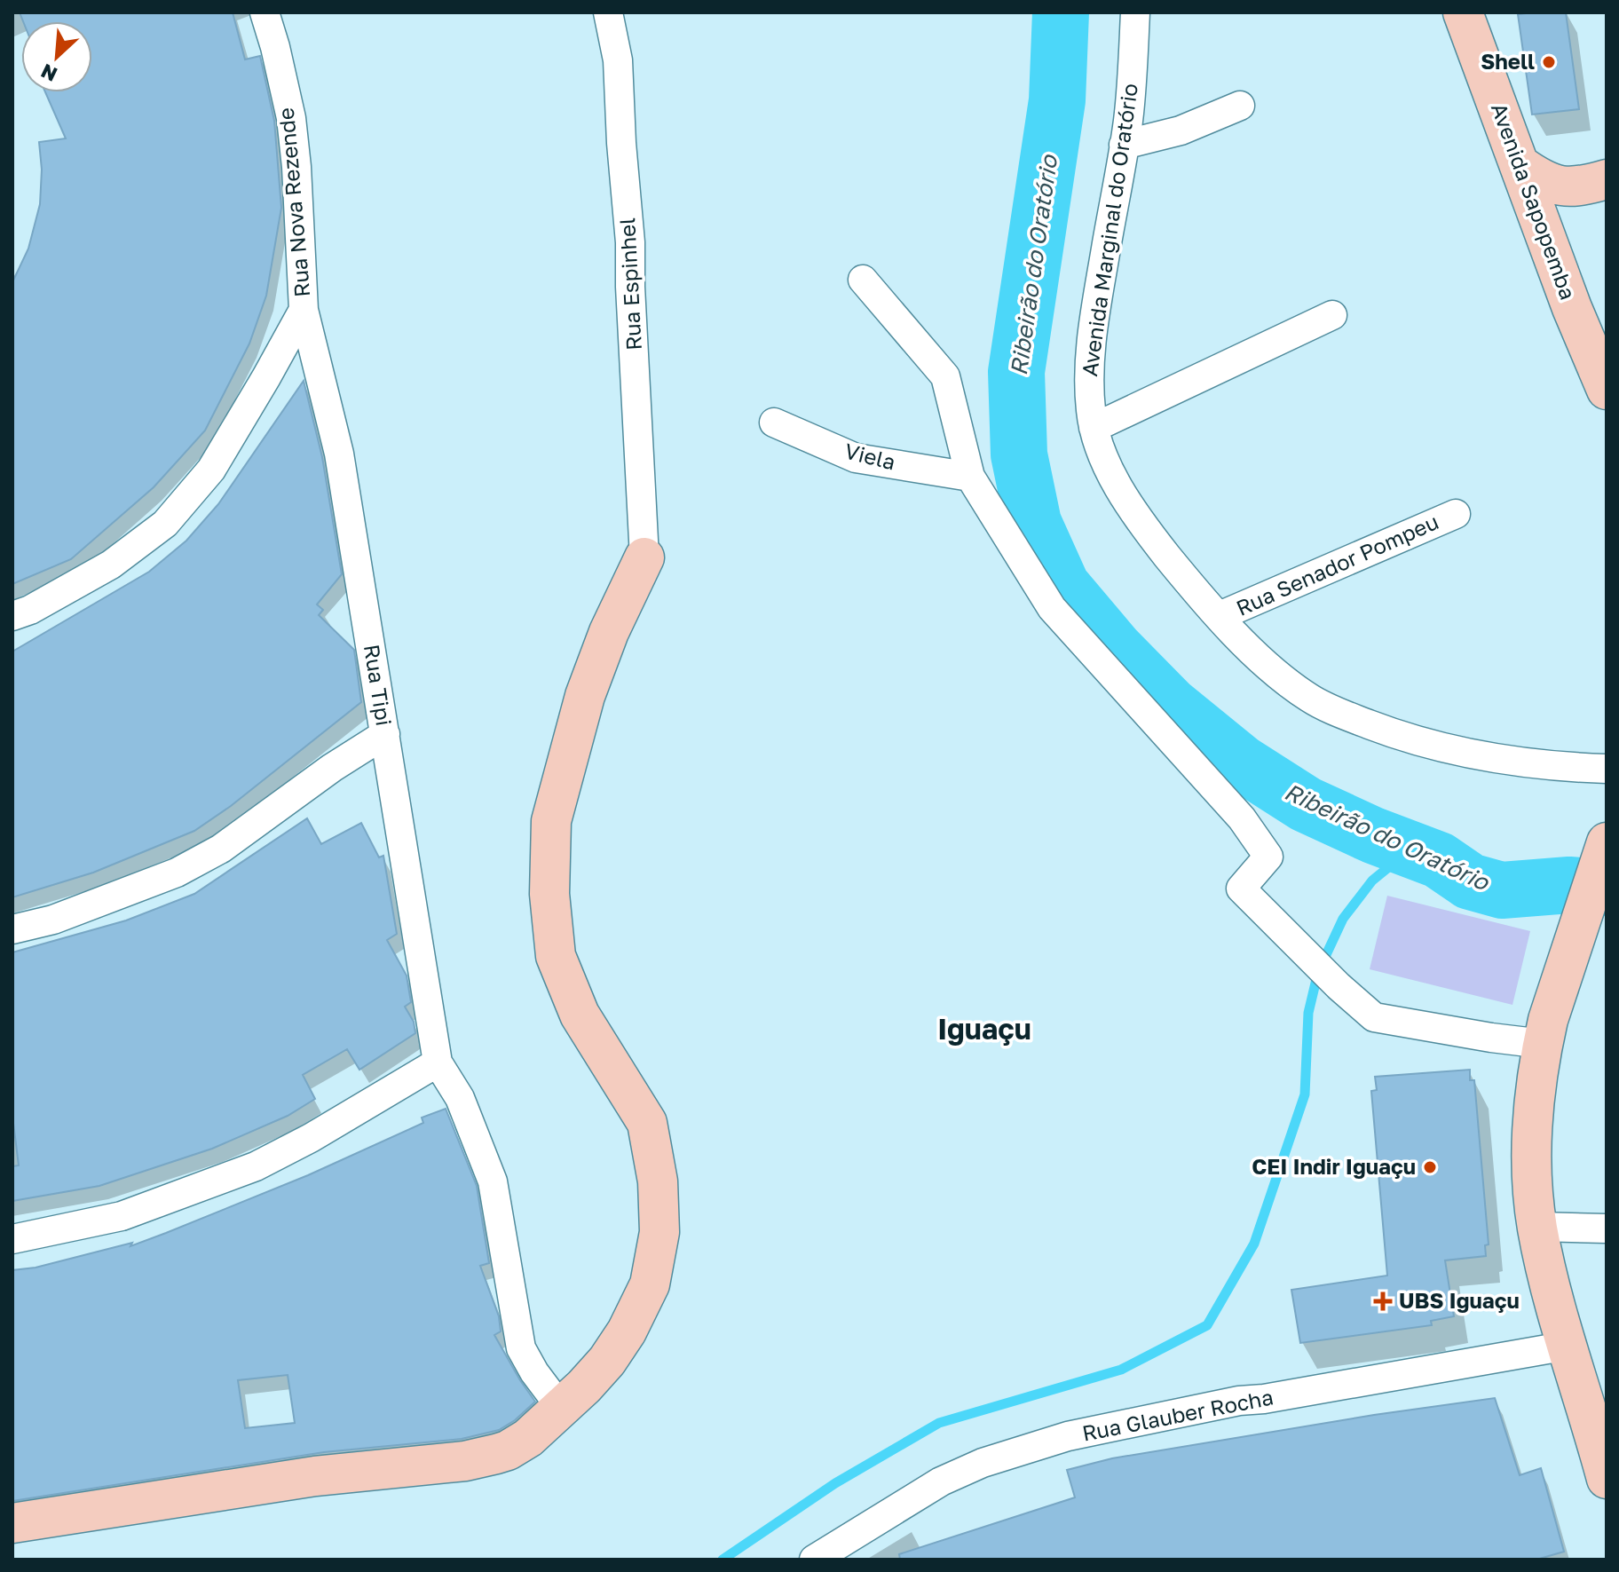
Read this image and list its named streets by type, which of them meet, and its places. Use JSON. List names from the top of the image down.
{
  "streets": {
    "street": [
      "Avenida Sapopemba",
      "Rua Nova Rezende",
      "Avenida Marginal do Oratório",
      "Rua Espinhel",
      "Viela",
      "Rua Senador Pompeu",
      "Rua Tipi",
      "Rua Glauber Rocha"
    ]
  },
  "crossings": [
    ["Rua Nova Rezende", "Rua Tipi"],
    ["Avenida Marginal do Oratório", "Rua Senador Pompeu"]
  ],
  "districts": ["Iguaçu"],
  "water": ["Ribeirão do Oratório"],
  "places": {
    "other": ["Shell", "CEI Indir Iguaçu"],
    "health": ["UBS Iguaçu"]
  },
  "north": "bottom left"
}
